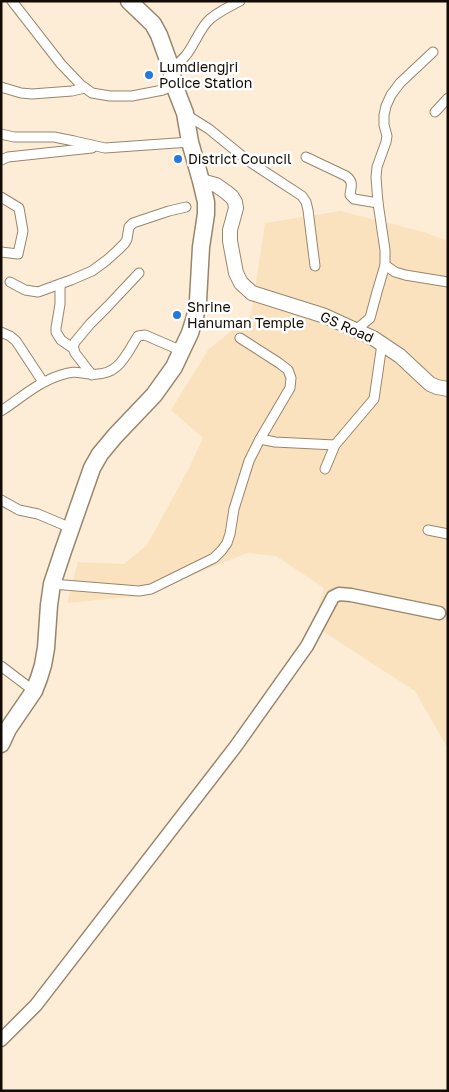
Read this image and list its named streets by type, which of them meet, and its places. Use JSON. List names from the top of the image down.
{
  "streets": {
    "main road": ["GS Road"]
  },
  "places": ["Lumdiengjri Police Station", "District Council", "Shrine Hanuman Temple"]
}
